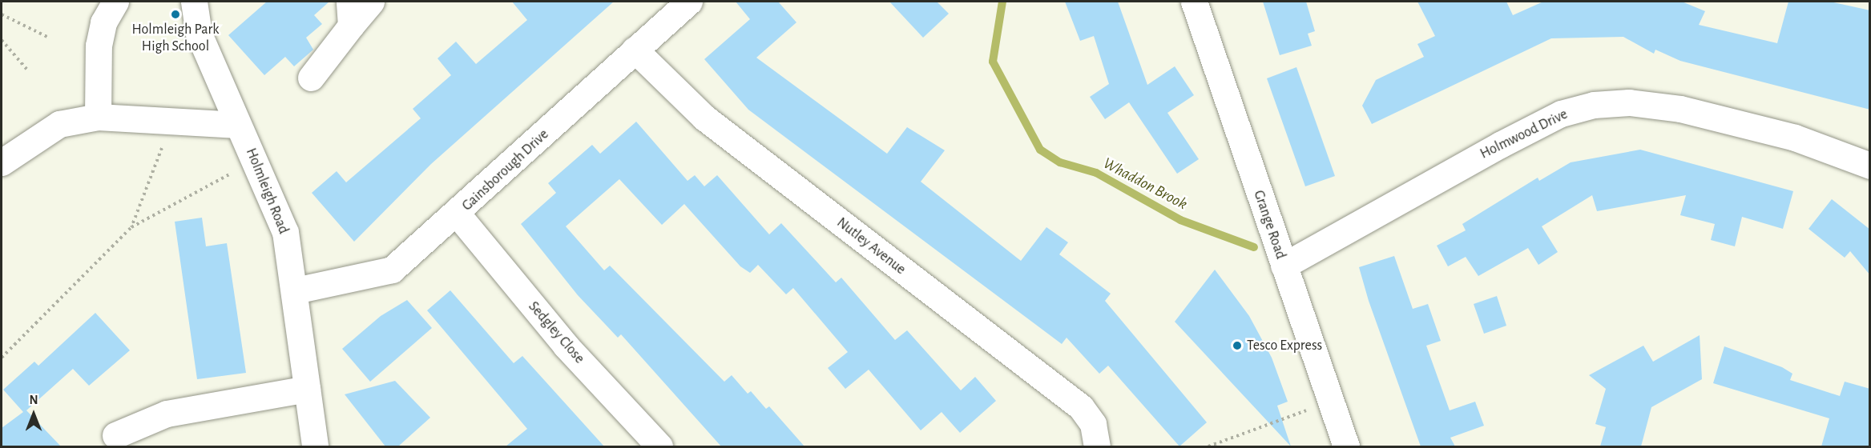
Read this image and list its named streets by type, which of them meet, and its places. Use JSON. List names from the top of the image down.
{
  "streets": {
    "street": [
      "Holmwood Drive",
      "Gainsborough Drive",
      "Holmleigh Road",
      "Grange Road",
      "Nutley Avenue",
      "Sedgley Close"
    ]
  },
  "crossings": [
    ["Holmwood Drive", "Grange Road"],
    ["Gainsborough Drive", "Holmleigh Road"],
    ["Gainsborough Drive", "Nutley Avenue"],
    ["Gainsborough Drive", "Sedgley Close"]
  ],
  "water": ["Whaddon Brook"],
  "places": ["Holmleigh Park High School", "Tesco Express"],
  "north": "top"
}
